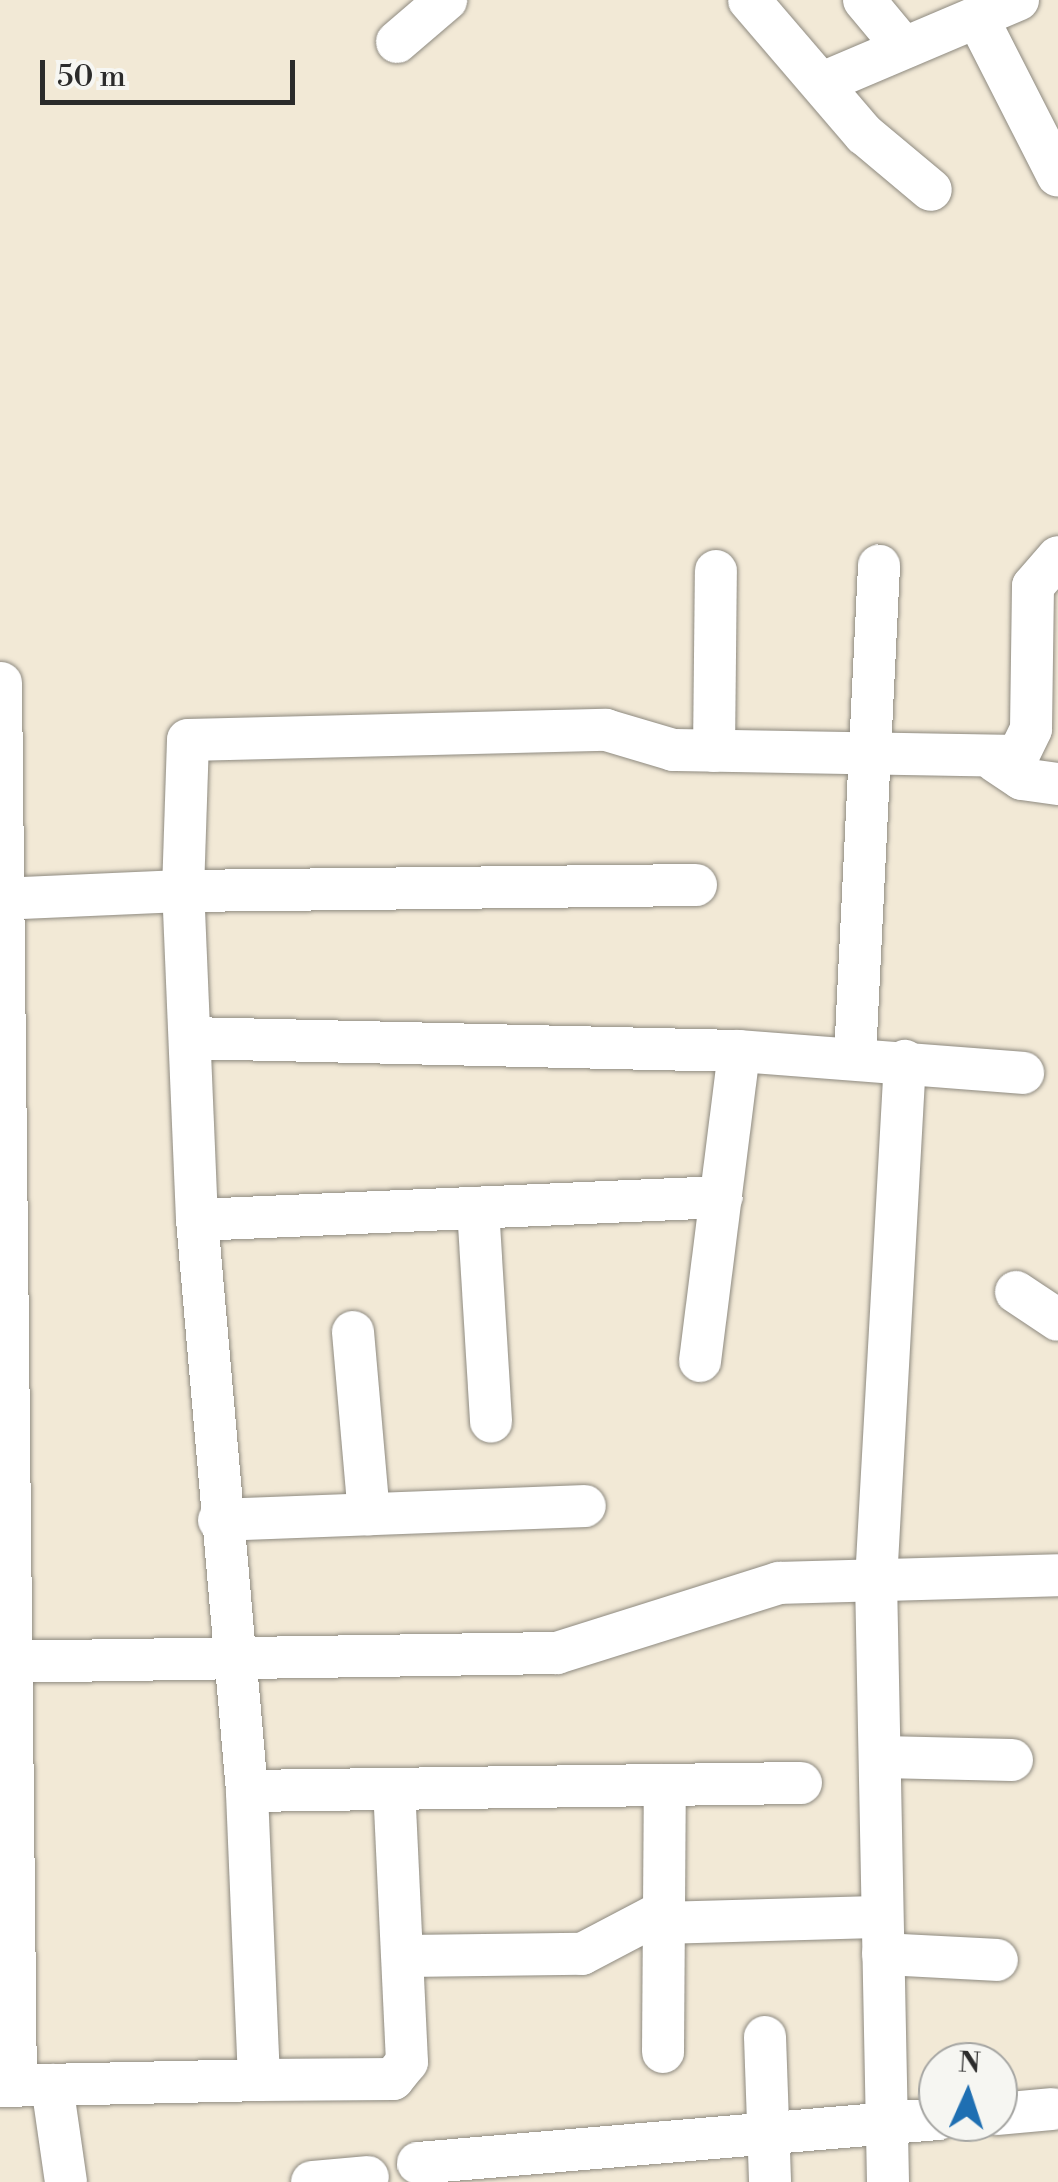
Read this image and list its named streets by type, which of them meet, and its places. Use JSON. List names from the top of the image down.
{
  "scale_bar": "50 m",
  "north": "top"
}
